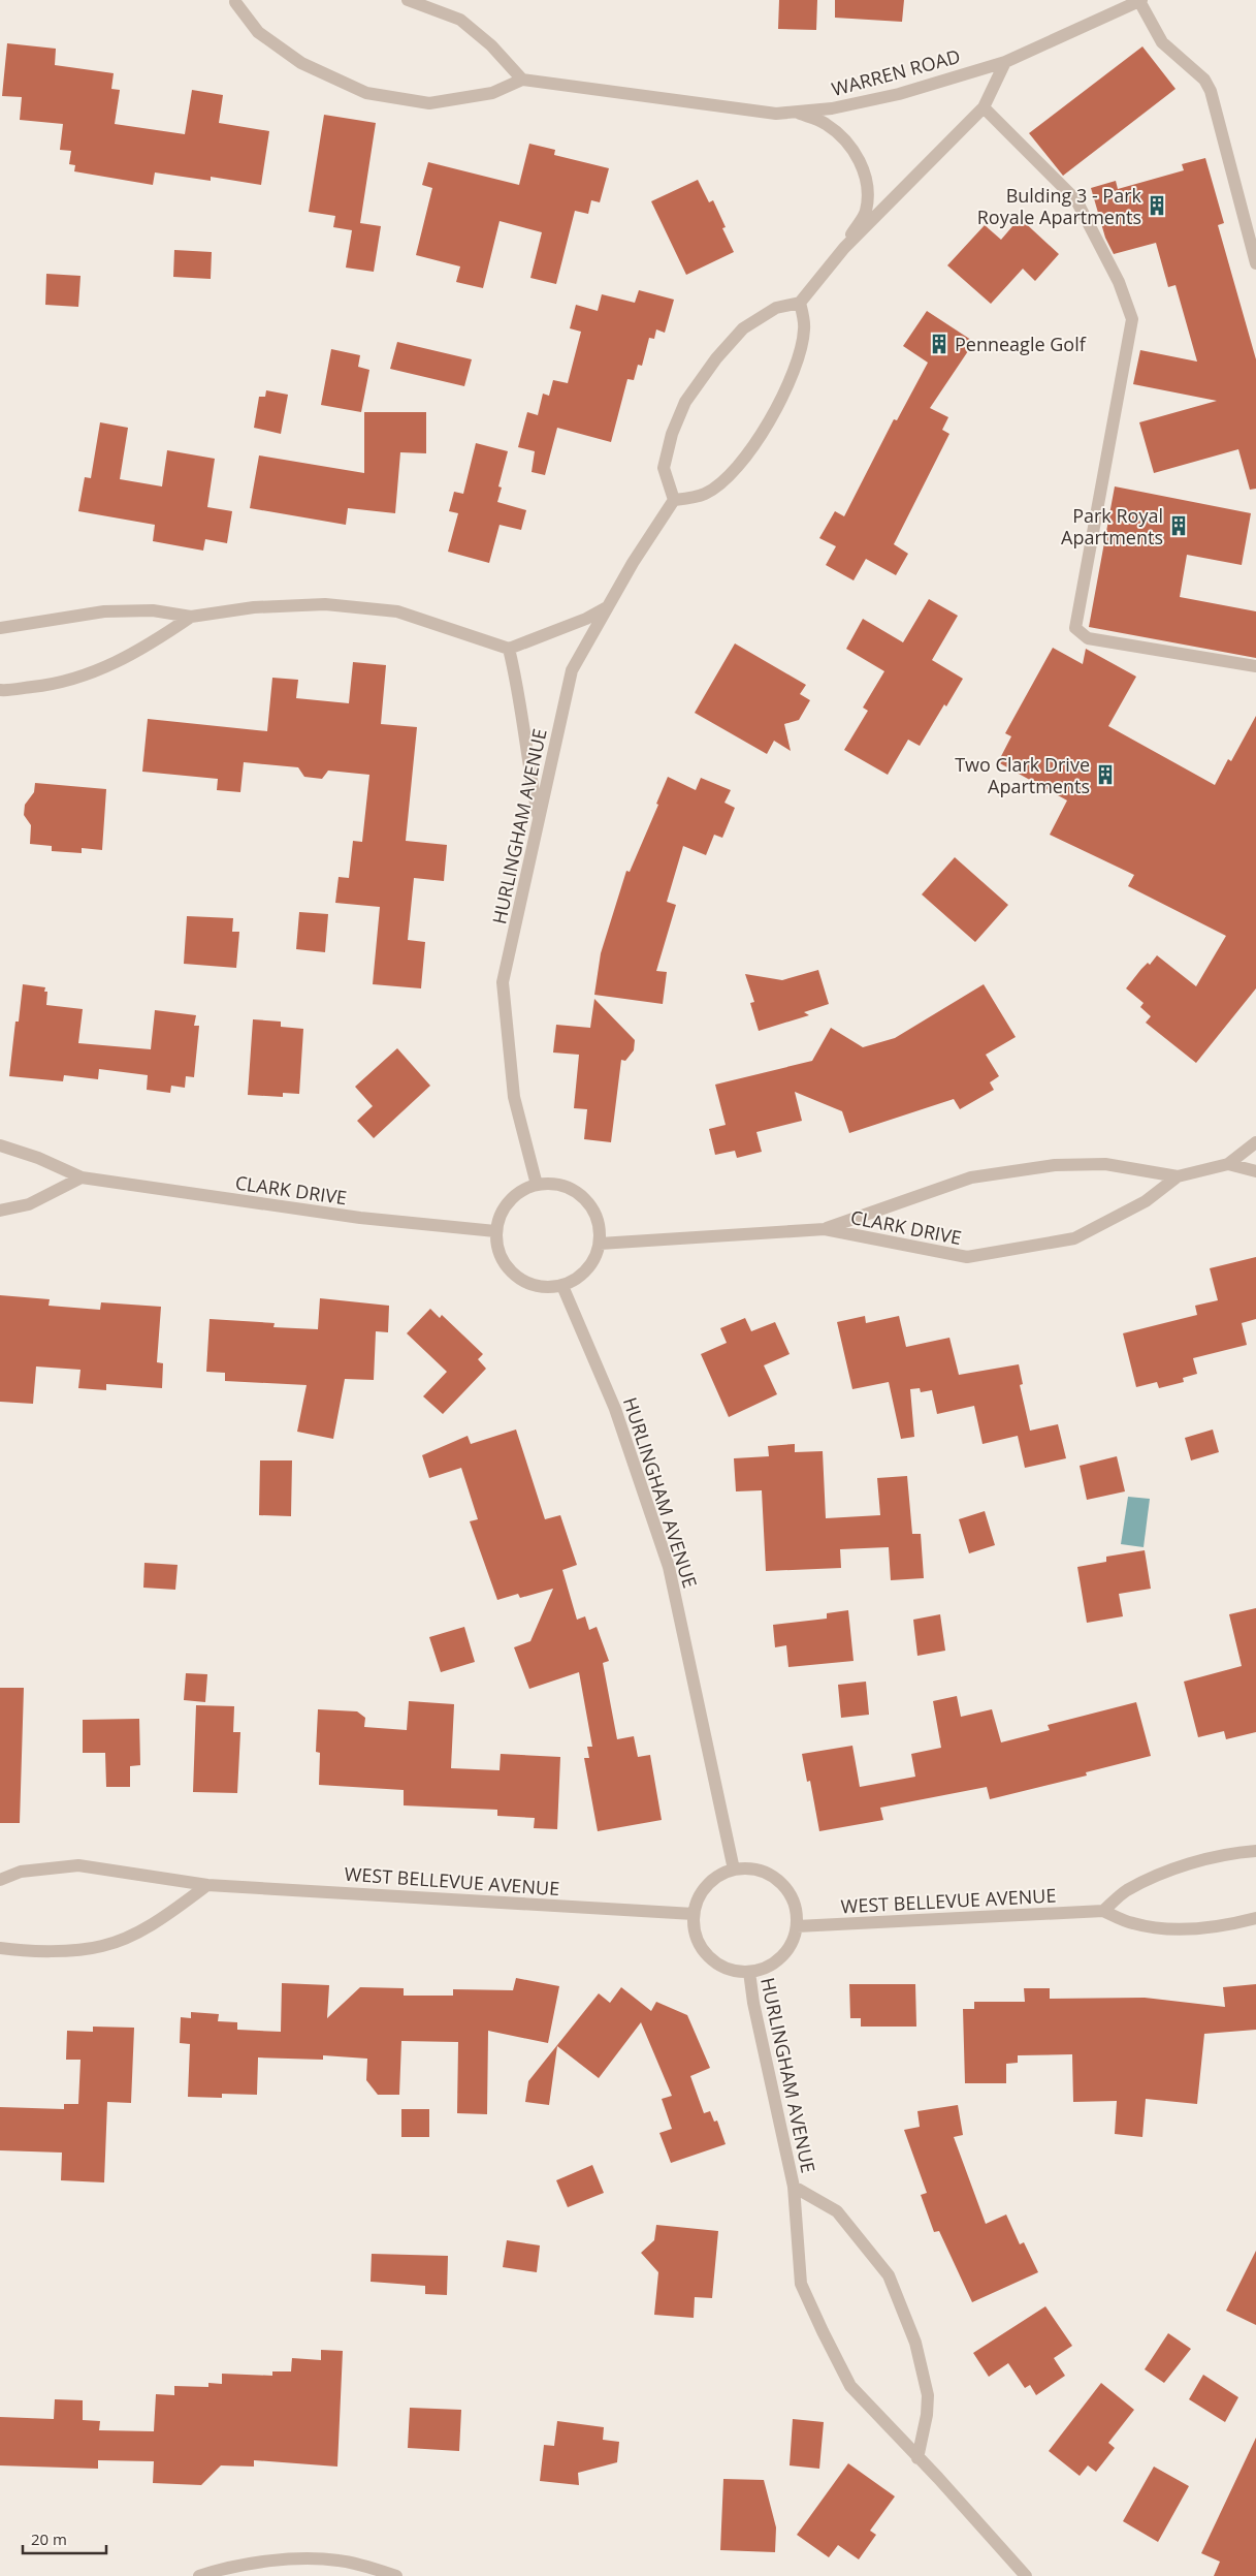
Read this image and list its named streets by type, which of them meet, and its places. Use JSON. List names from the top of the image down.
{
  "streets": {
    "street": [
      "WARREN ROAD",
      "HURLINGHAM AVENUE",
      "CLARK DRIVE",
      "WEST BELLEVUE AVENUE"
    ]
  },
  "crossings": [
    ["HURLINGHAM AVENUE", "CLARK DRIVE"],
    ["HURLINGHAM AVENUE", "WEST BELLEVUE AVENUE"]
  ],
  "places": {
    "building": [
      "Bulding 3 - Park Royale Apartments",
      "Penneagle Golf",
      "Park Royal Apartments",
      "Two Clark Drive Apartments"
    ]
  },
  "scale_bar": "20 m"
}
